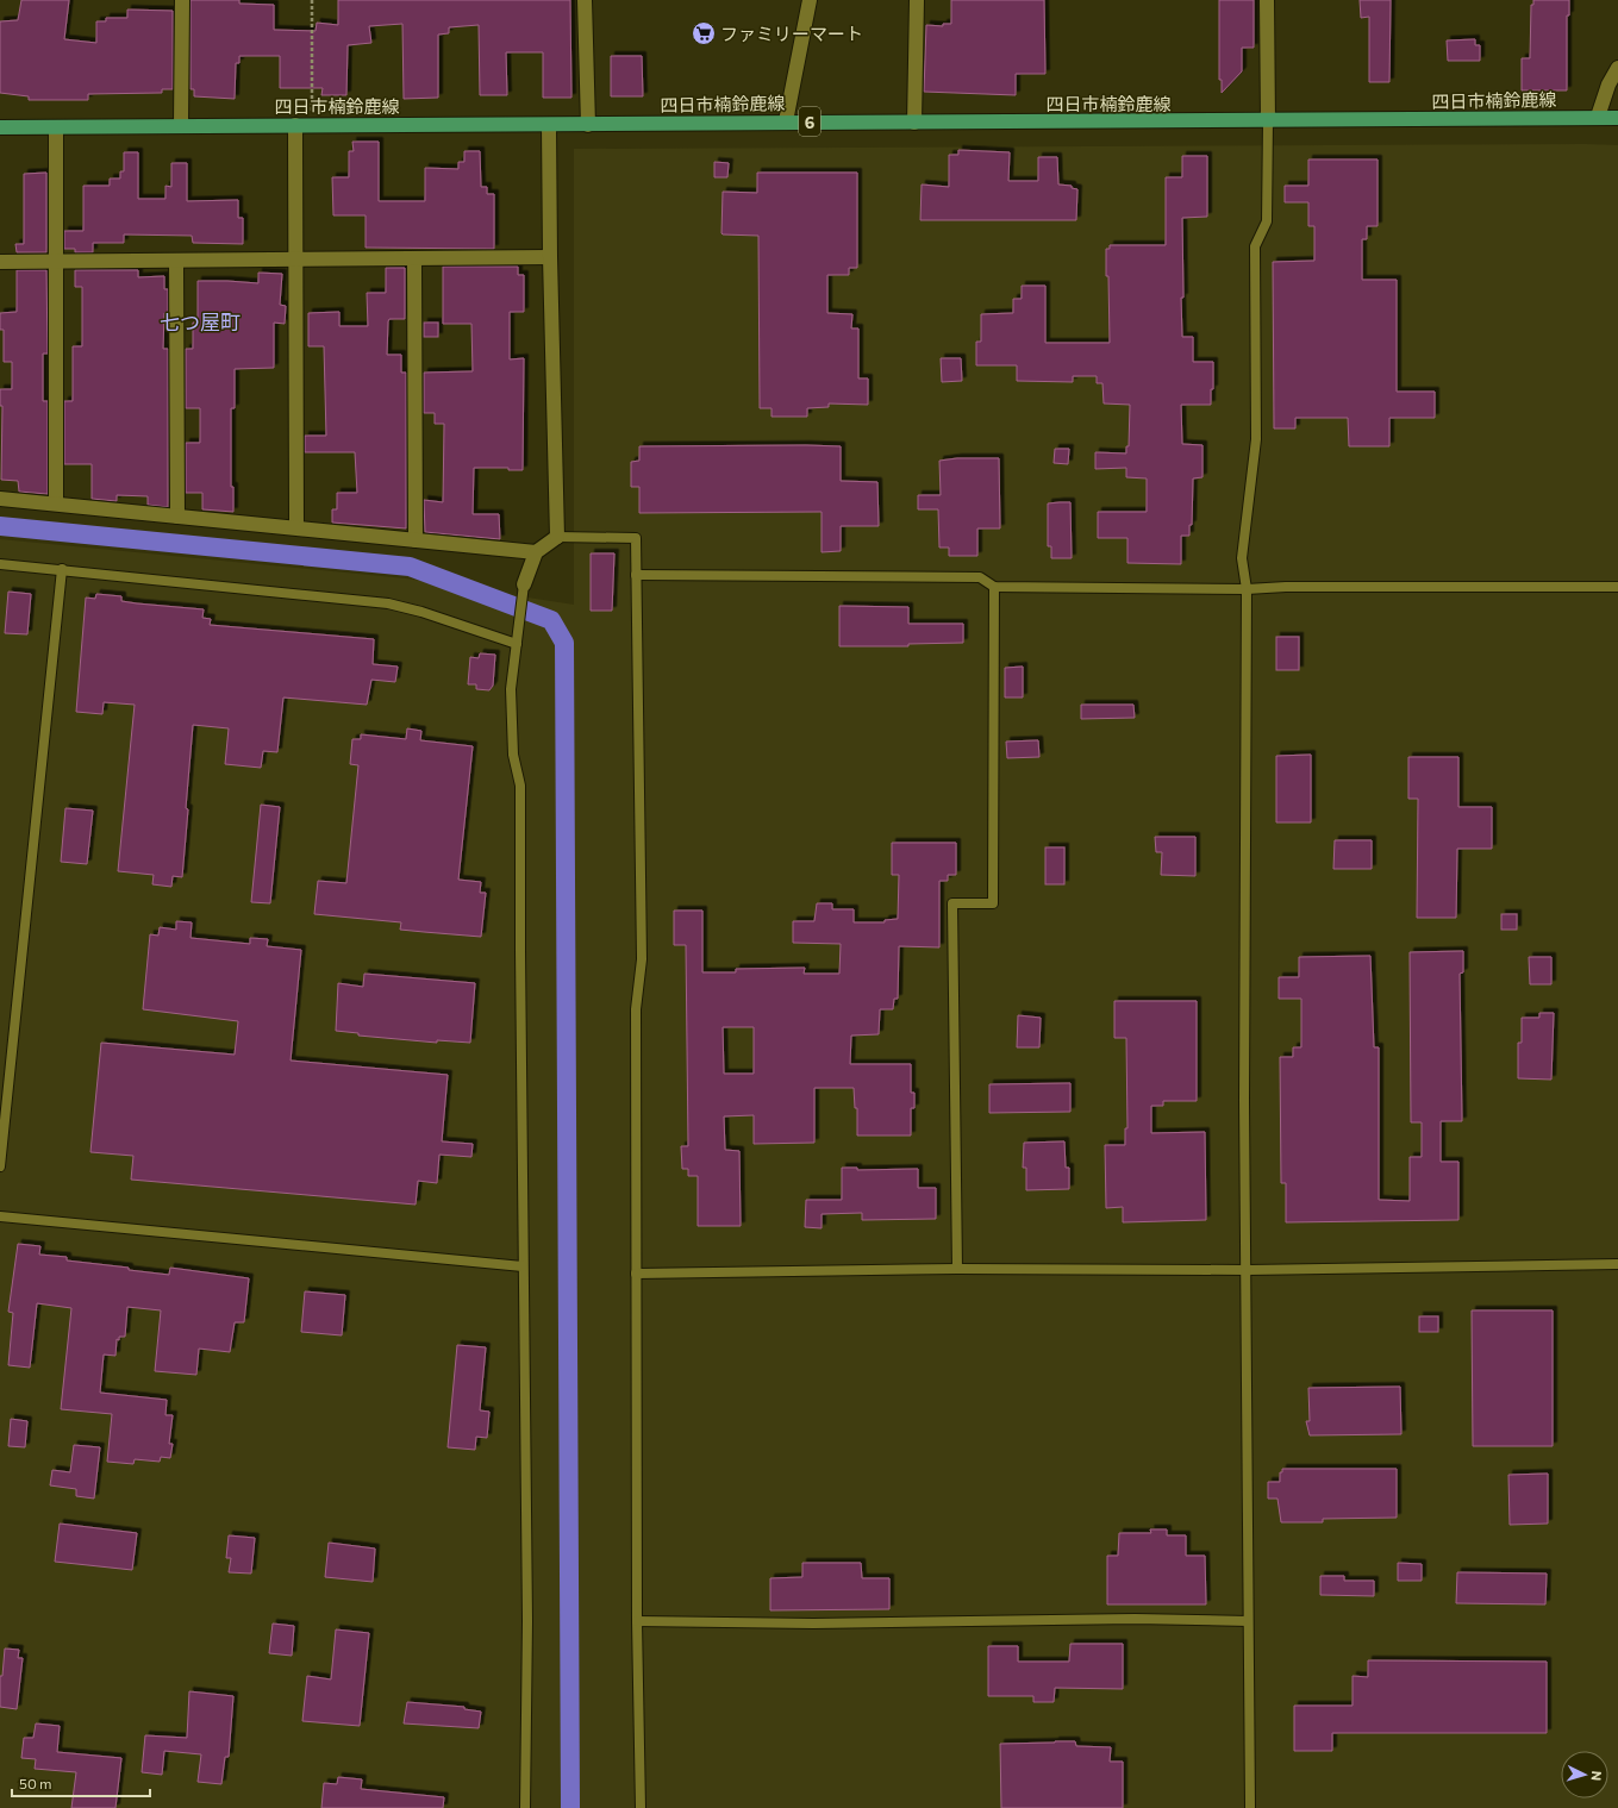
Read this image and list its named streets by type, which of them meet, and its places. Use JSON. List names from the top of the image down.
{
  "streets": {
    "main road": ["四日市楠鈴鹿線", "6"]
  },
  "districts": ["七つ屋町"],
  "places": {
    "supermarket": ["ファミリーマート"]
  },
  "scale_bar": "50 m",
  "north": "right"
}
